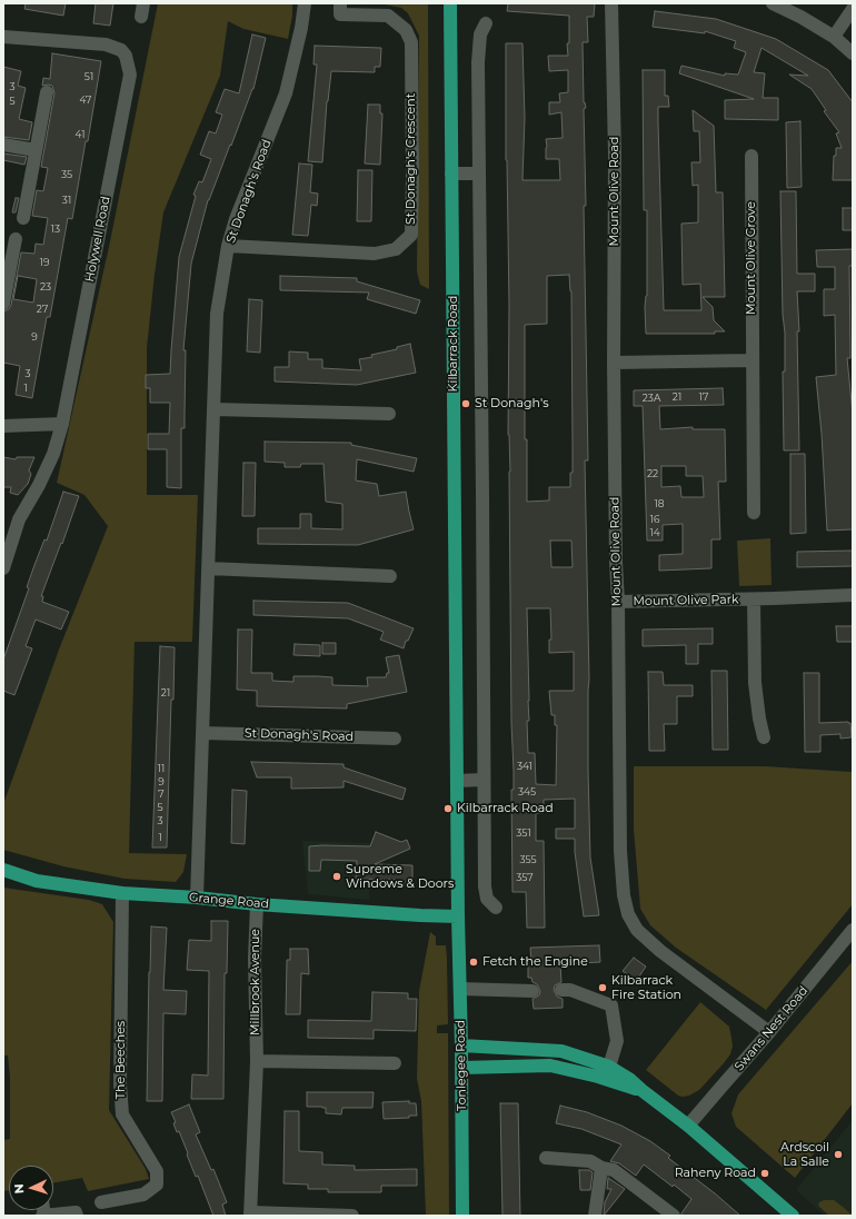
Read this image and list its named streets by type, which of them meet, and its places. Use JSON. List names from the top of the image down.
{
  "streets": {
    "main road": ["Kilbarrack Road", "Grange Road", "Tonlegee Road"],
    "street": [
      "St Donagh's Crescent",
      "St Donagh's Road",
      "Mount Olive Road",
      "Holywell Road",
      "Mount Olive Grove",
      "Mount Olive Park",
      "Millbrook Avenue",
      "Swans Nest Road",
      "The Beeches"
    ]
  },
  "crossings": [
    ["St Donagh's Crescent", "St Donagh's Road"],
    ["St Donagh's Road", "Grange Road"],
    ["Mount Olive Road", "Mount Olive Park"],
    ["Mount Olive Road", "Swans Nest Road"],
    ["Kilbarrack Road", "Grange Road"],
    ["Kilbarrack Road", "Tonlegee Road"],
    ["Grange Road", "Millbrook Avenue"],
    ["Grange Road", "The Beeches"],
    ["Grange Road", "Tonlegee Road"]
  ],
  "places": [
    "St Donagh's",
    "Kilbarrack Road",
    "Supreme Windows & Doors",
    "Fetch the Engine",
    "Kilbarrack Fire Station",
    "Ardscoil La Salle",
    "Raheny Road"
  ],
  "house_numbers": [
    "51",
    "3",
    "47",
    "5",
    "41",
    "35",
    "31",
    "13",
    "19",
    "23",
    "27",
    "9",
    "3",
    "1",
    "21",
    "17",
    "23A",
    "22",
    "18",
    "16",
    "14",
    "21",
    "341",
    "11",
    "9",
    "345",
    "7",
    "5",
    "3",
    "351",
    "1",
    "355",
    "357"
  ],
  "north": "left"
}
